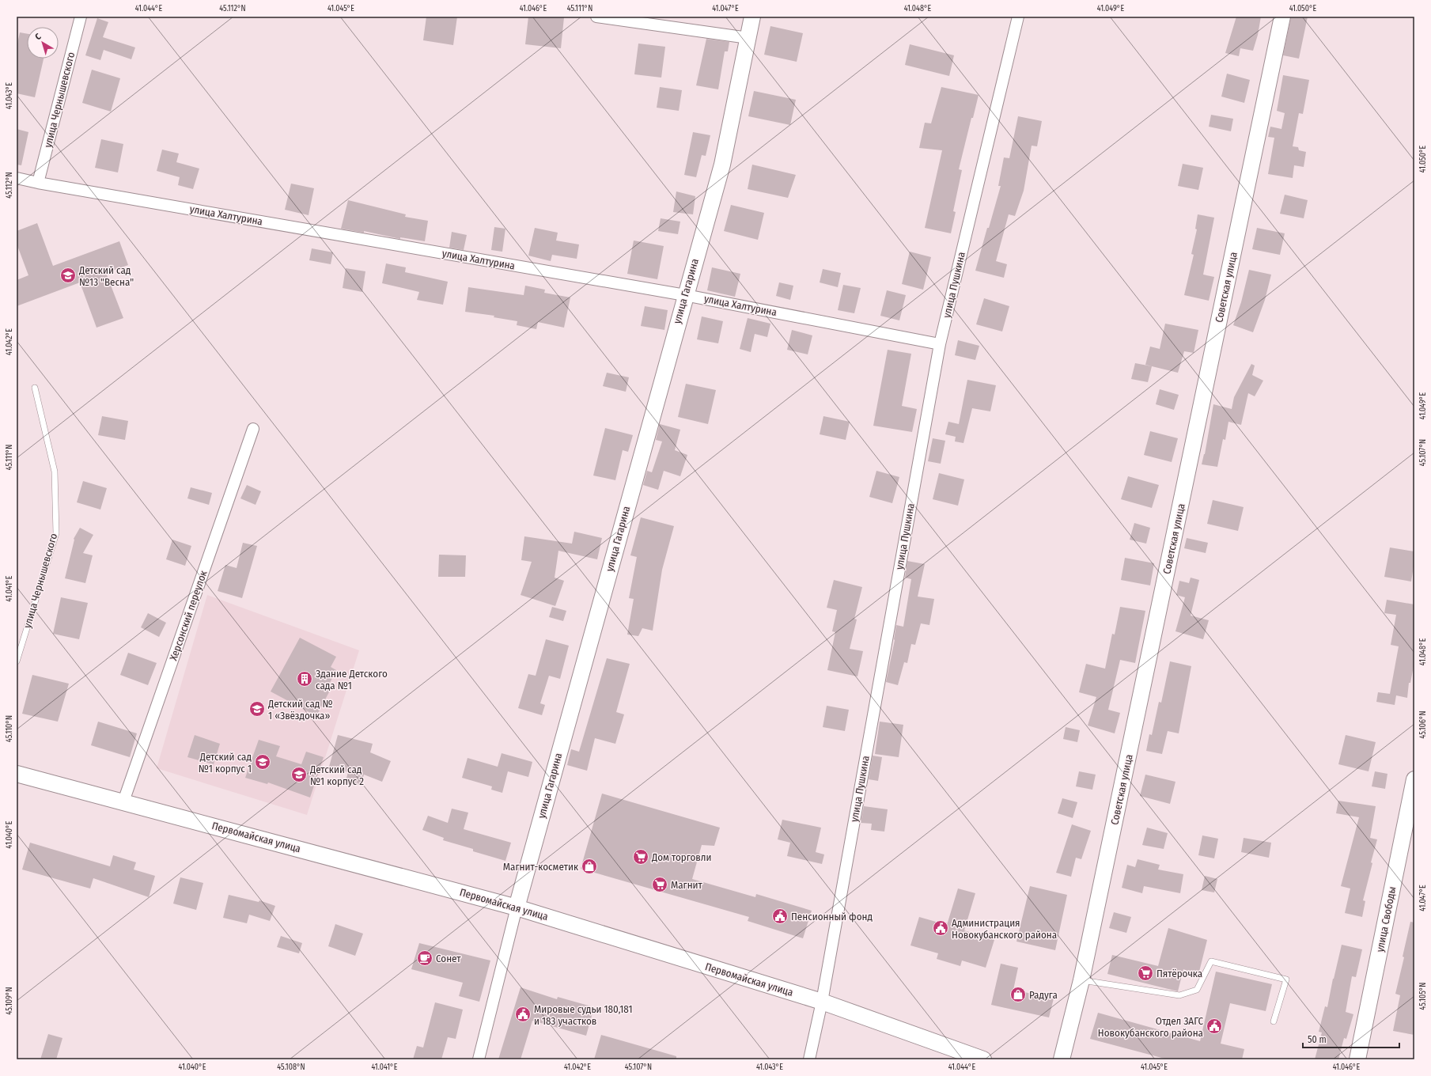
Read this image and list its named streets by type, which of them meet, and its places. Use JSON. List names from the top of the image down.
{
  "streets": {
    "street": [
      "улица Чернышевского",
      "улица Халтурина",
      "улица Пушкина",
      "Советская улица",
      "улица Гагарина",
      "Херсонский переулок",
      "Первомайская улица",
      "улица Свободы"
    ]
  },
  "crossings": [
    ["улица Чернышевского", "улица Халтурина"],
    ["улица Халтурина", "улица Пушкина"],
    ["улица Халтурина", "улица Гагарина"],
    ["улица Пушкина", "Первомайская улица"],
    ["улица Гагарина", "Первомайская улица"],
    ["Херсонский переулок", "Первомайская улица"]
  ],
  "places": {
    "school or university": [
      "Детский сад №13 \"Весна\"",
      "Детский сад № 1 «Звёздочка»",
      "Детский сад №1 корпус 1",
      "Детский сад №1 корпус 2"
    ],
    "building": ["Здание Детского сада №1"],
    "supermarket": ["Дом торговли", "Магнит", "Пятёрочка"],
    "shop": ["Магнит-косметик", "Радуга"],
    "public building": [
      "Пенсионный фонд",
      "Администрация Новокубанского района",
      "Мировые судьи 180,181 и 183 участков",
      "Отдел ЗАГС Новокубанского района"
    ],
    "cafe": ["Сонет"]
  },
  "scale_bar": "50 m",
  "north": "top left",
  "coordinates": [
    "41.044°E",
    "45.112°N",
    "41.045°E",
    "41.046°E",
    "45.111°N",
    "41.047°E",
    "41.048°E",
    "41.049°E",
    "41.050°E",
    "41.043°E",
    "41.042°E",
    "45.107°N",
    "41.041°E",
    "45.106°N",
    "45.110°N",
    "41.040°E",
    "45.105°N",
    "45.109°N",
    "45.108°N"
  ]
}
